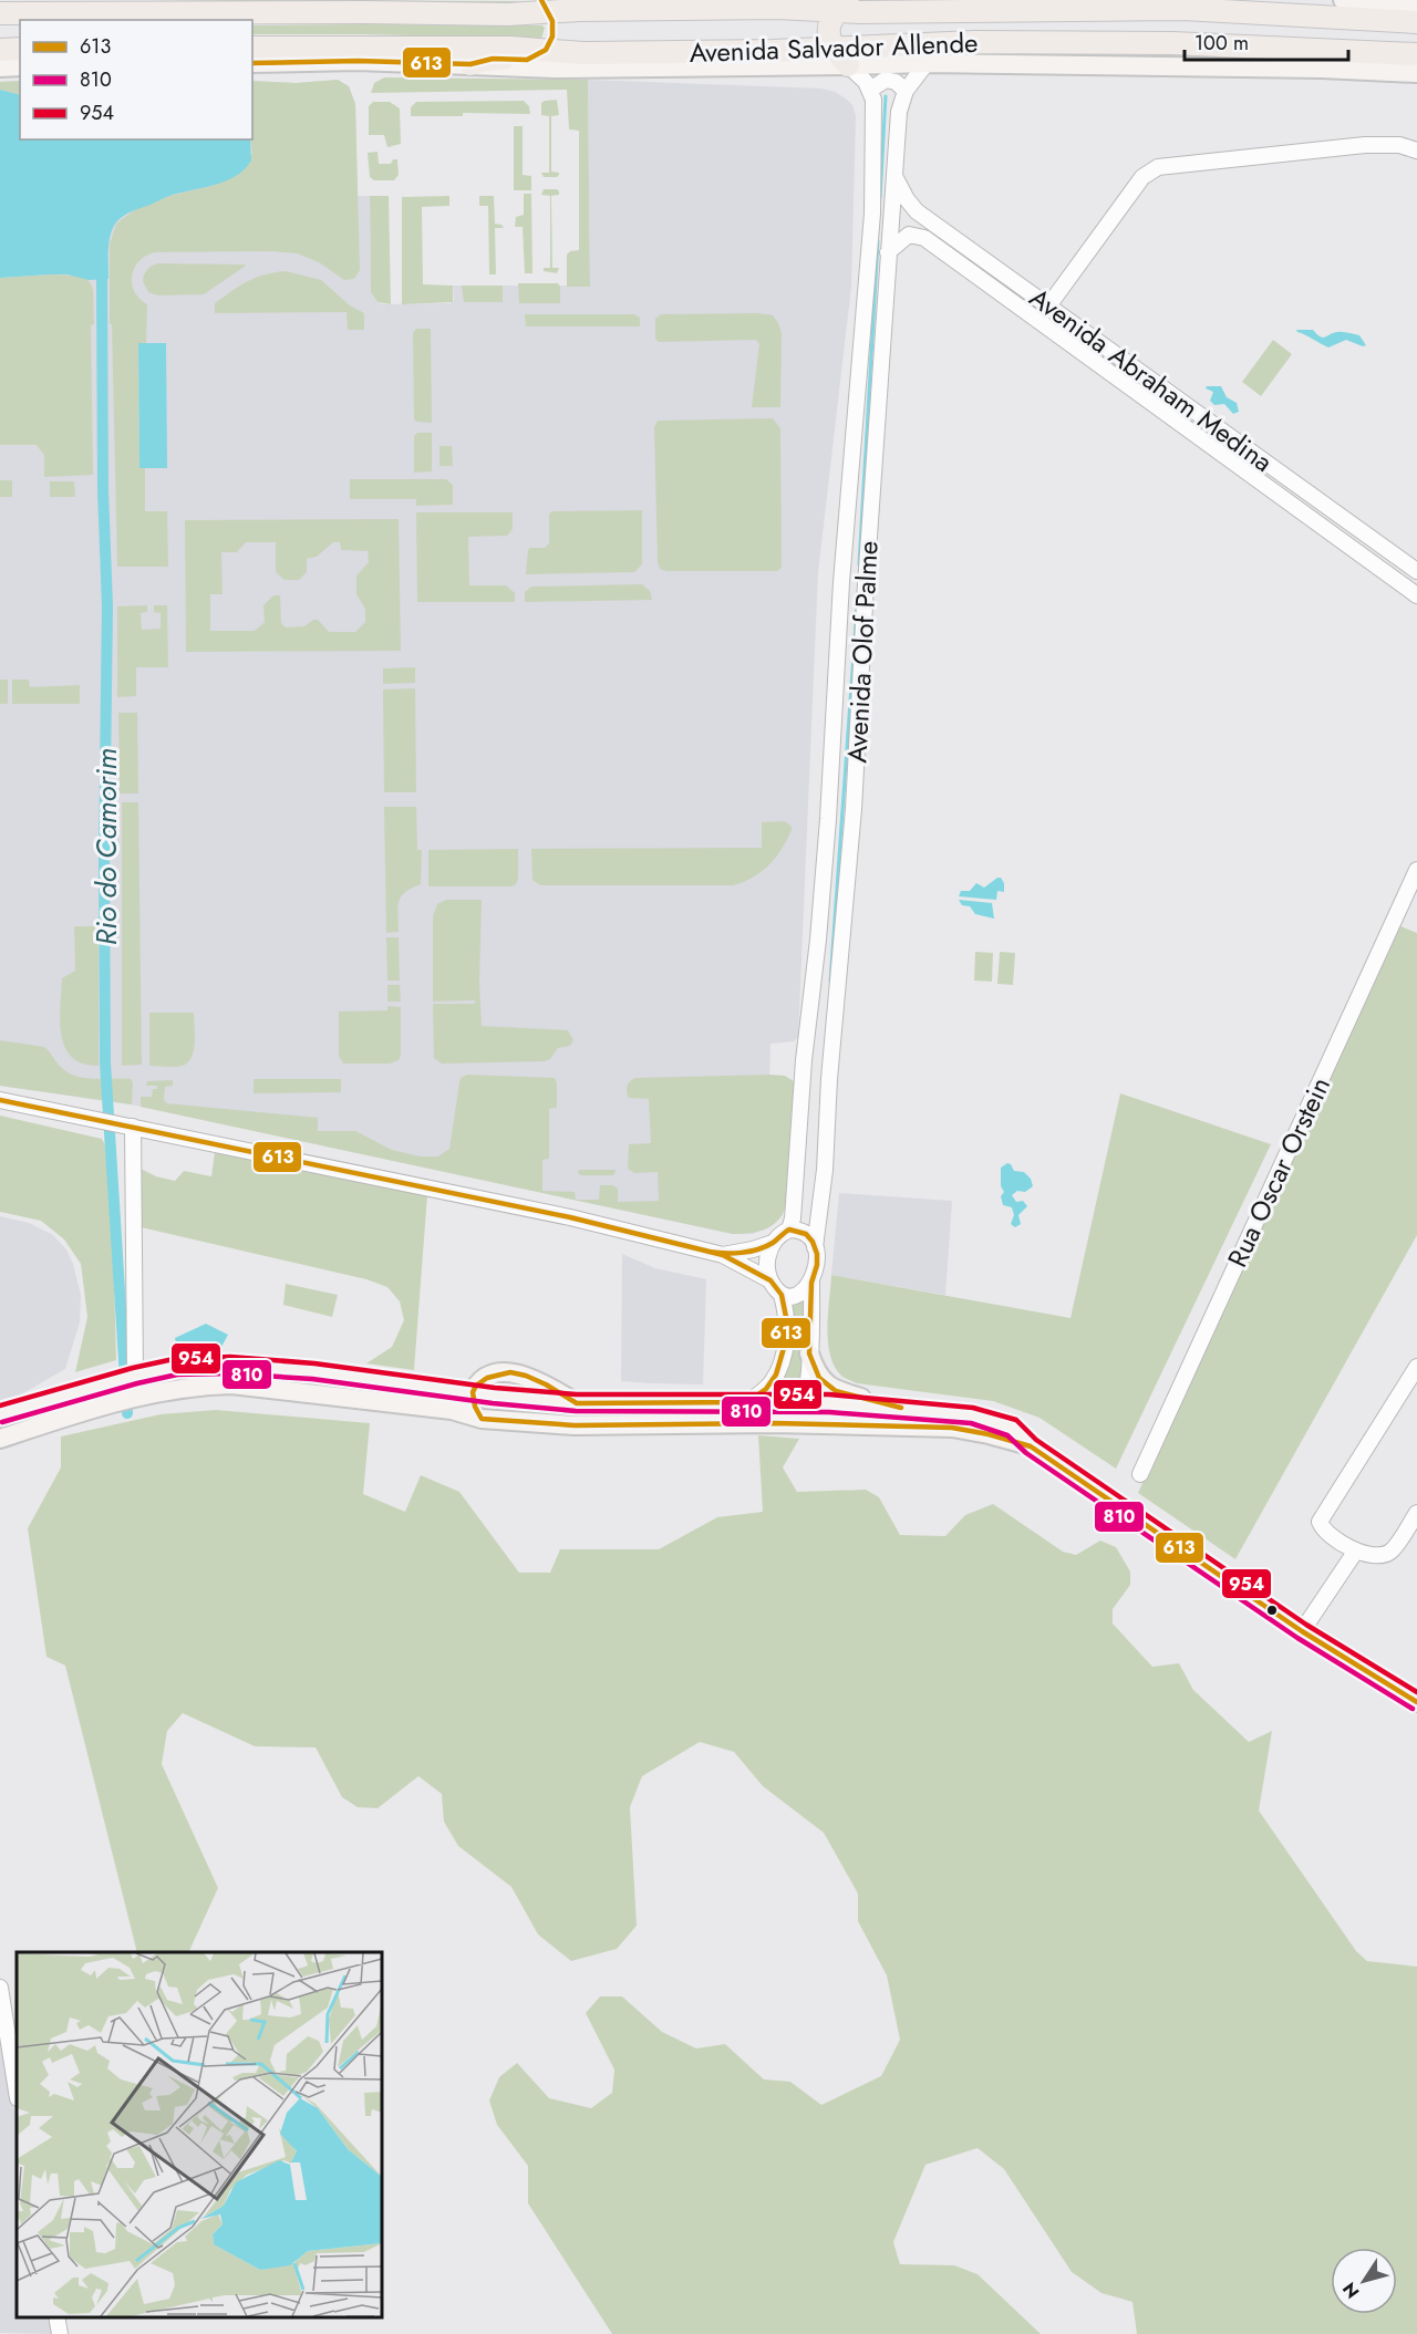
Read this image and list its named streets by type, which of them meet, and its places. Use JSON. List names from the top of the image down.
{
  "streets": {
    "highway": ["Avenida Salvador Allende"],
    "street": ["Avenida Abraham Medina", "Avenida Olof Palme", "Rua Oscar Orstein"]
  },
  "crossings": [
    ["Avenida Salvador Allende", "Avenida Olof Palme"],
    ["Avenida Abraham Medina", "Avenida Olof Palme"]
  ],
  "water": ["Rio do Camorim"],
  "lines": ["transit line 613", "transit line 954", "transit line 810"],
  "legend": ["613", "810", "954"],
  "scale_bar": "100 m",
  "north": "bottom left"
}
